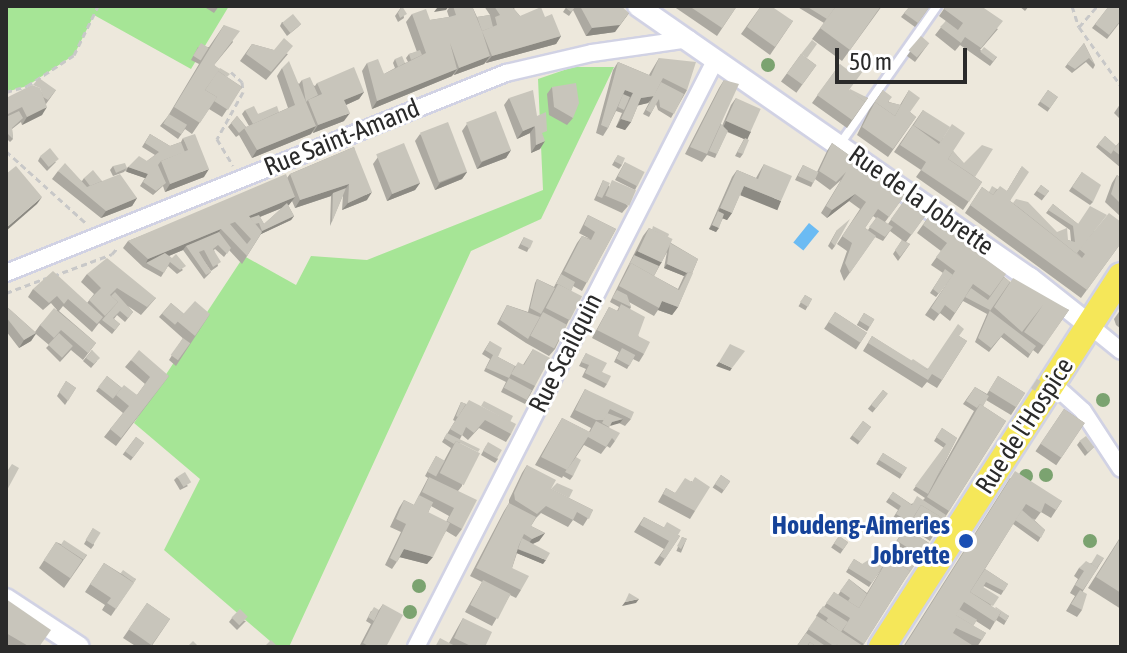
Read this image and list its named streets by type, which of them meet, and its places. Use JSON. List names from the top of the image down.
{
  "streets": {
    "main road": ["Rue de l'Hospice"],
    "street": ["Rue Saint-Amand", "Rue de la Jobrette", "Rue Scailquin"]
  },
  "crossings": [
    ["Rue Saint-Amand", "Rue de la Jobrette"],
    ["Rue de la Jobrette", "Rue Scailquin"],
    ["Rue de la Jobrette", "Rue de l'Hospice"]
  ],
  "places": ["Houdeng-Aimeries Jobrette"],
  "scale_bar": "50 m"
}
